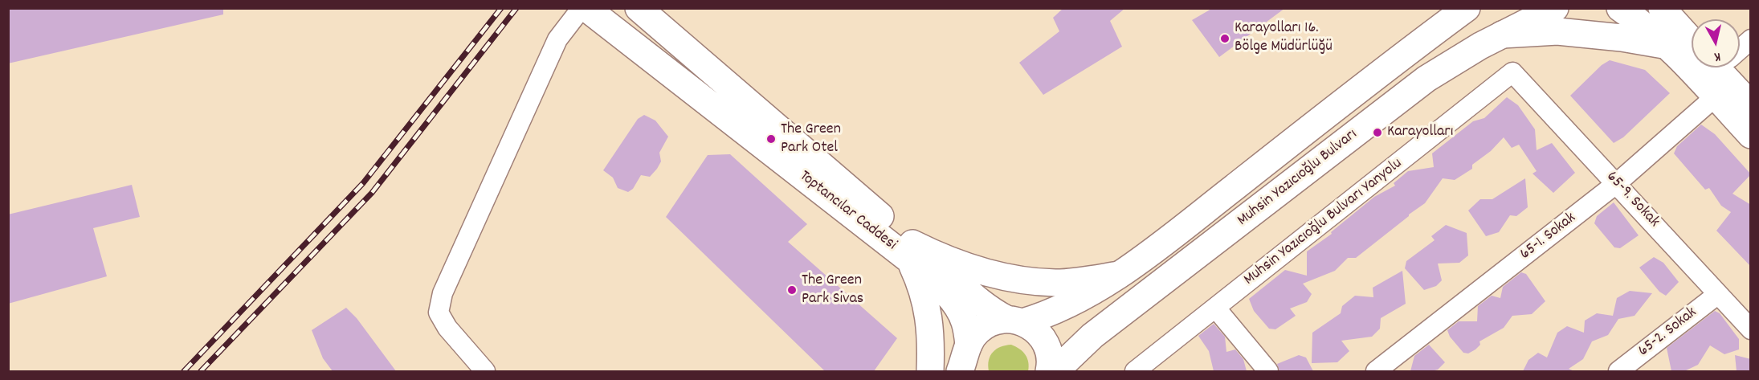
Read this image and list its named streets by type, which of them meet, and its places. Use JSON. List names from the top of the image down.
{
  "streets": {
    "main road": ["Muhsin Yazıcıoğlu Bulvarı", "Toptancılar Caddesi"],
    "street": [
      "65-9. Sokak",
      "Muhsin Yazıcıoğlu Bulvarı Yanyolu",
      "65-1. Sokak",
      "65-2. Sokak"
    ]
  },
  "crossings": [
    ["Muhsin Yazıcıoğlu Bulvarı", "Toptancılar Caddesi"],
    ["65-9. Sokak", "Muhsin Yazıcıoğlu Bulvarı Yanyolu"],
    ["65-9. Sokak", "65-1. Sokak"],
    ["65-9. Sokak", "65-2. Sokak"]
  ],
  "places": [
    "Karayolları 16. Bölge Müdürlüğü",
    "Karayolları",
    "The Green Park Otel",
    "The Green Park Sivas"
  ],
  "north": "bottom"
}
